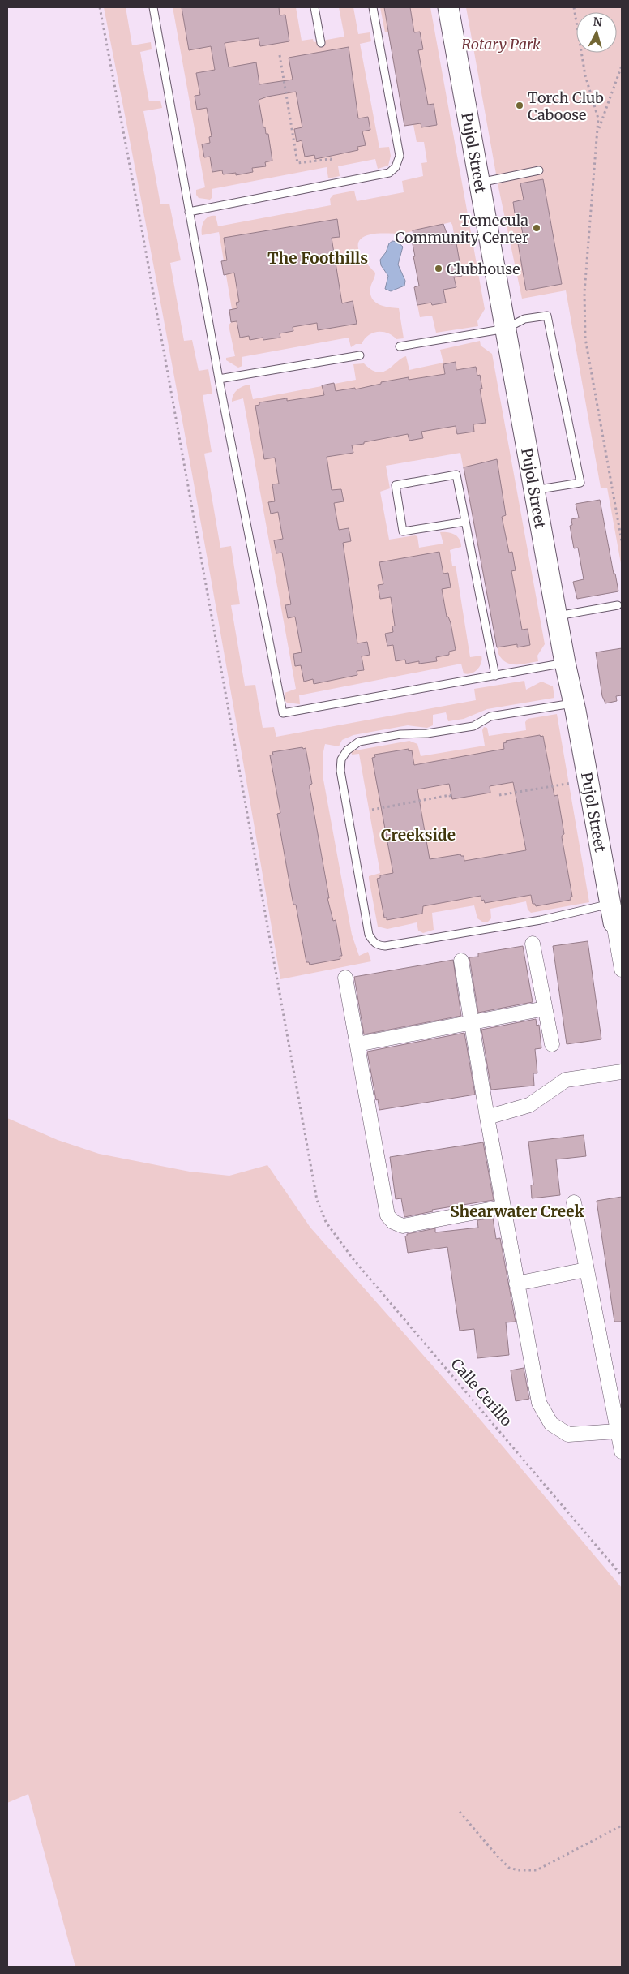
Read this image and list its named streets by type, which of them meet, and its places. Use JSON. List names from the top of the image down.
{
  "streets": {
    "street": ["Pujol Street"],
    "path": ["Calle Cerillo"]
  },
  "districts": ["The Foothills", "Creekside", "Shearwater Creek"],
  "parks": ["Rotary Park"],
  "places": ["Torch Club Caboose", "Temecula Community Center", "Clubhouse"],
  "north": "top"
}
